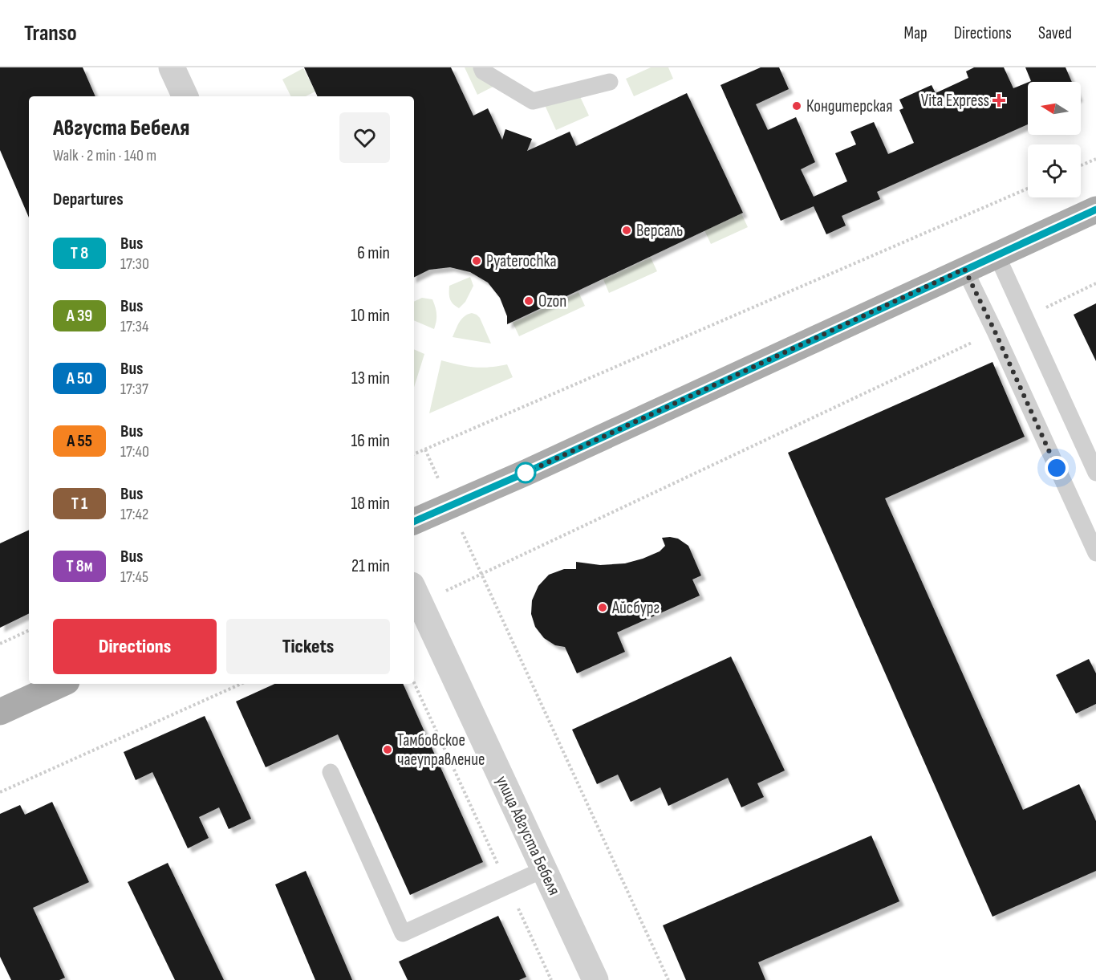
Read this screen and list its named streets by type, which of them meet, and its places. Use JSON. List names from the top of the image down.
{
  "streets": {
    "street": ["улица Августа Бебеля"]
  },
  "places": {
    "health": ["Vita Express"],
    "other": [
      "Кондитерская",
      "Версаль",
      "Pyaterochka",
      "Ozon",
      "Айсбург",
      "Тамбовское чаеуправление"
    ]
  },
  "north": "left",
  "page": {
    "header": "Transo",
    "nav": ["Map", "Directions", "Saved"],
    "heading": [
      ["Августа Бебеля", "Walk · 2 min · 140 m"],
      "Departures"
    ],
    "list": [
      {
        "mark": "Т 8",
        "name": "Bus",
        "note": "17:30",
        "value": "6 min"
      },
      {
        "mark": "А 39",
        "name": "Bus",
        "note": "17:34",
        "value": "10 min"
      },
      {
        "mark": "А 50",
        "name": "Bus",
        "note": "17:37",
        "value": "13 min"
      },
      {
        "mark": "А 55",
        "name": "Bus",
        "note": "17:40",
        "value": "16 min"
      },
      {
        "mark": "Т 1",
        "name": "Bus",
        "note": "17:42",
        "value": "18 min"
      },
      {
        "mark": "Т 8м",
        "name": "Bus",
        "note": "17:45",
        "value": "21 min"
      }
    ],
    "buttons": ["Directions", "Tickets"]
  }
}
